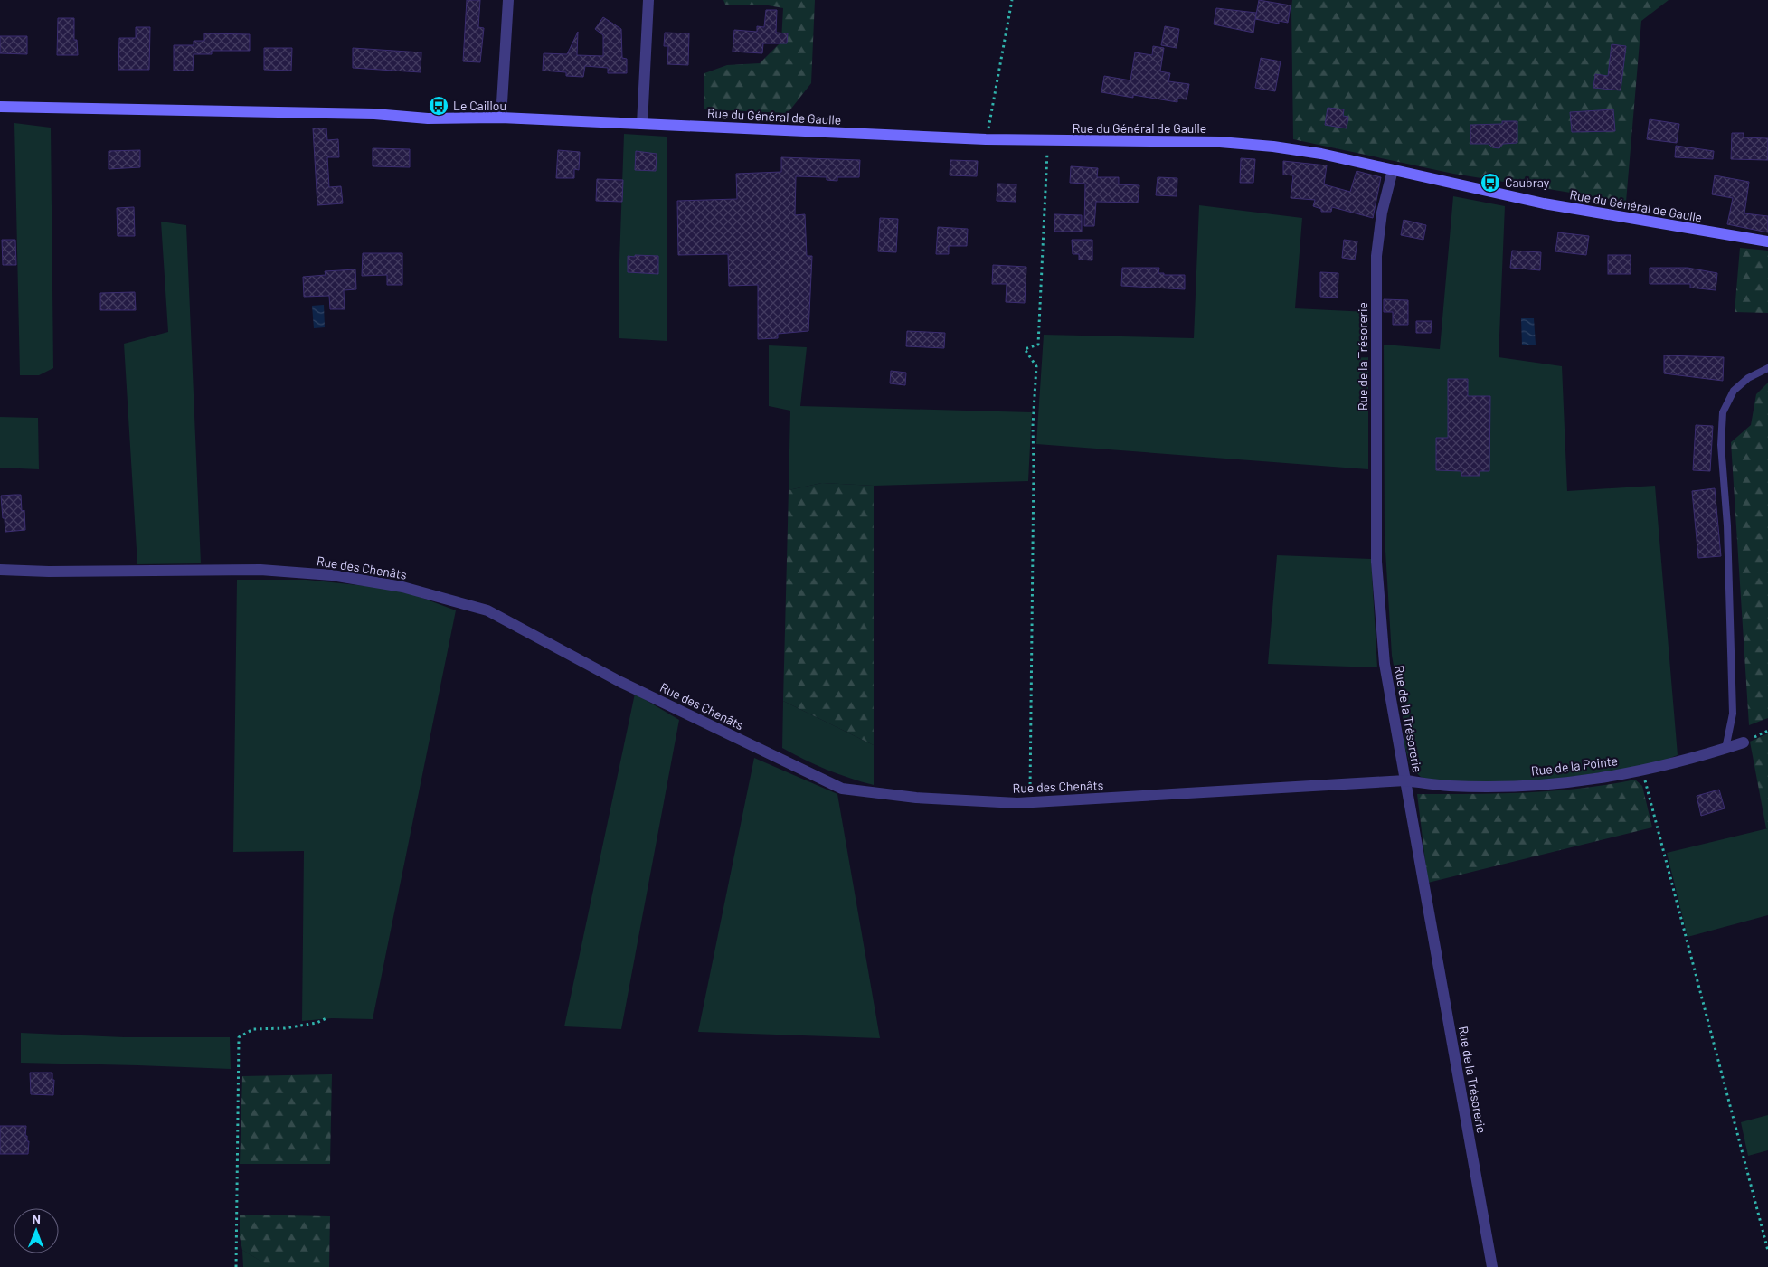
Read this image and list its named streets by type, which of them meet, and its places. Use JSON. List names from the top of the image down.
{
  "streets": {
    "main road": ["Rue du Général de Gaulle"],
    "street": ["Rue de la Trésorerie", "Rue des Chenâts", "Rue de la Pointe"]
  },
  "crossings": [
    ["Rue du Général de Gaulle", "Rue de la Trésorerie"],
    ["Rue de la Trésorerie", "Rue des Chenâts"],
    ["Rue de la Trésorerie", "Rue de la Pointe"],
    ["Rue des Chenâts", "Rue de la Pointe"]
  ],
  "places": {
    "bus stop": ["Le Caillou", "Caubray"]
  },
  "north": "top"
}
